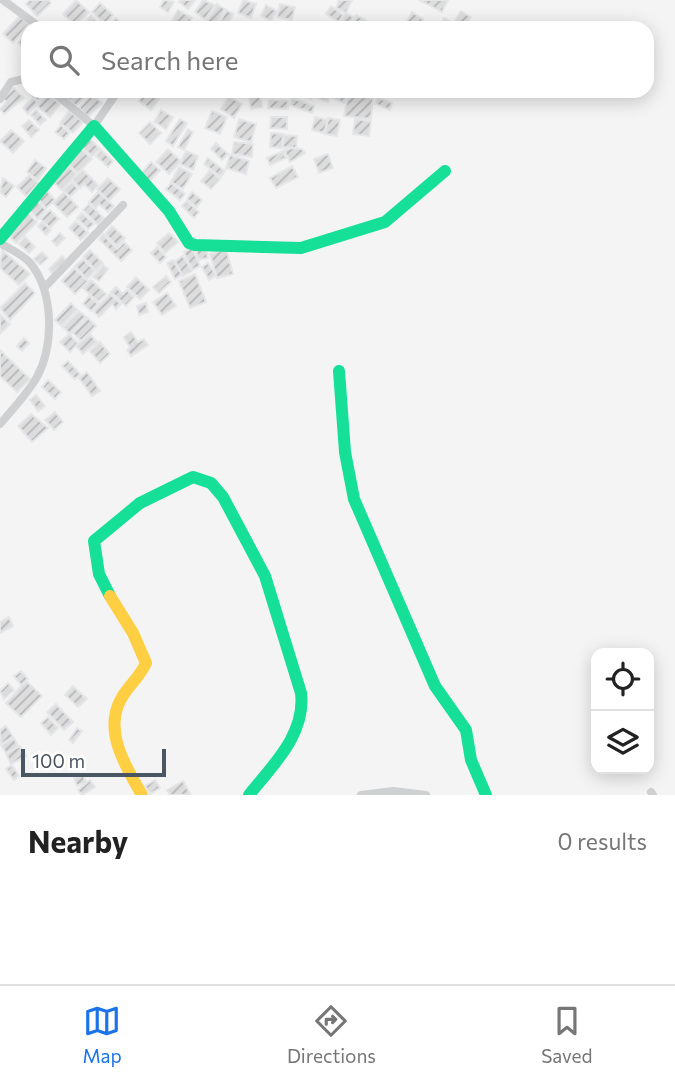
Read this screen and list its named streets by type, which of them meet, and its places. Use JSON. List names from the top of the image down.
{
  "scale_bar": "100 m",
  "page": {
    "search": "Search here",
    "scale": "100 m",
    "heading": ["Nearby", "0 results"],
    "nav": ["Map", "Directions", "Saved"]
  }
}
